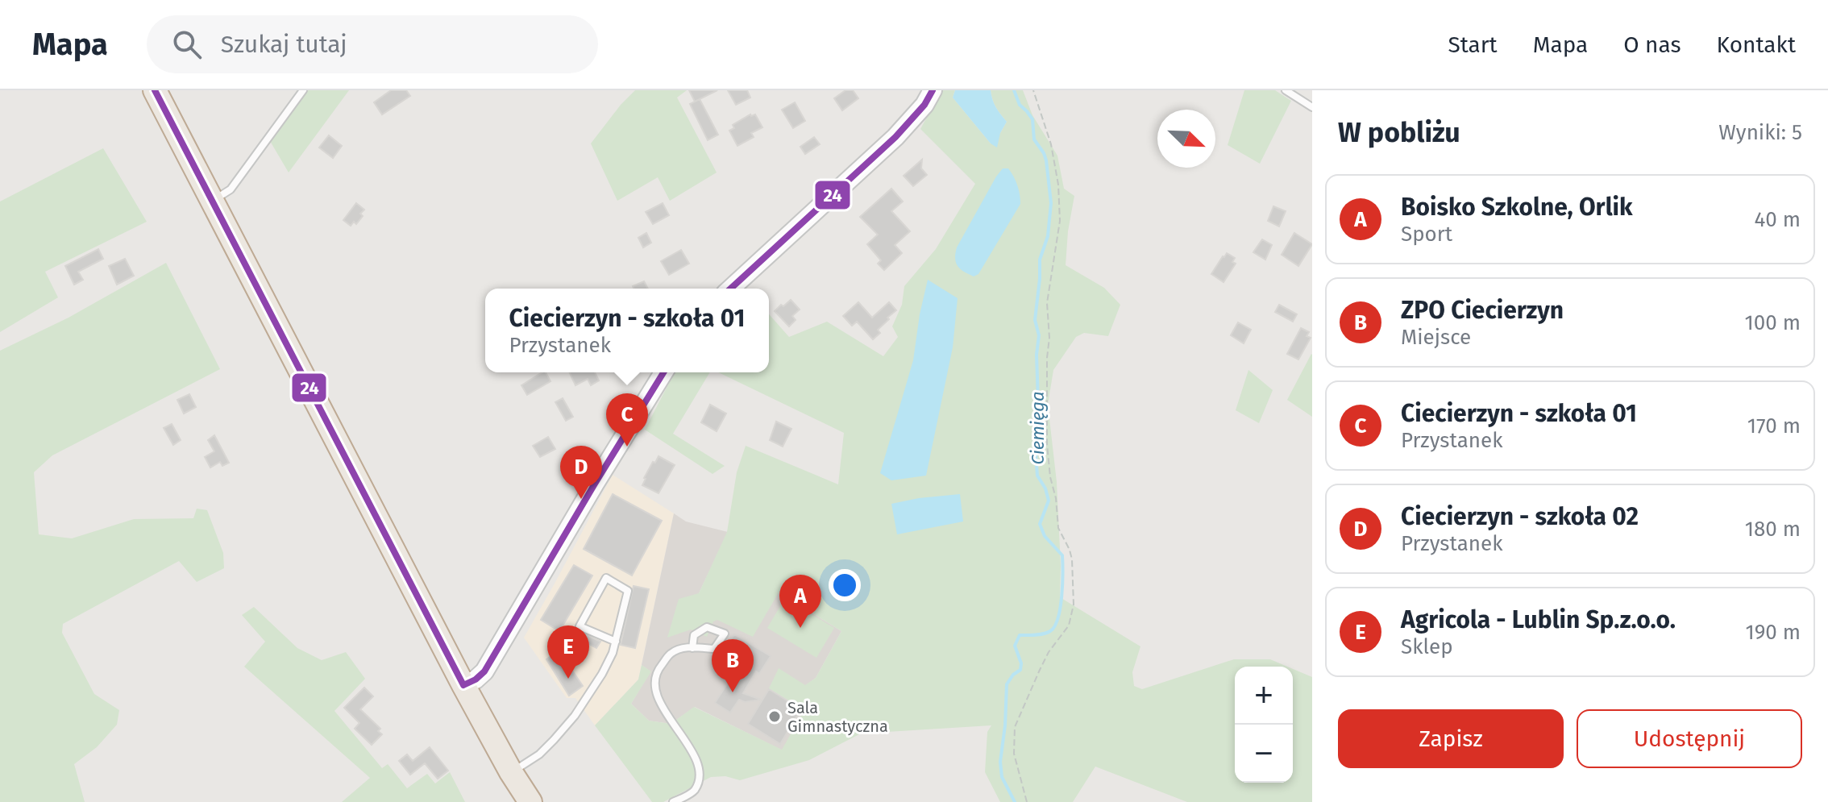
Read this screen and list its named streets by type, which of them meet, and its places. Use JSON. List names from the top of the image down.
{
  "water": ["Ciemięga"],
  "places": ["Sala Gimnastyczna"],
  "lines": ["transit line 24"],
  "north": "bottom right",
  "page": {
    "header": "Mapa",
    "search": "Szukaj tutaj",
    "nav": [
      "Start",
      "Mapa",
      "O nas",
      "Kontakt"
    ],
    "heading": ["W pobliżu", "Wyniki: 5"],
    "list": [
      {
        "mark": "A",
        "name": "Boisko Szkolne, Orlik",
        "note": "Sport",
        "value": "40 m"
      },
      {
        "mark": "B",
        "name": "ZPO Ciecierzyn",
        "note": "Miejsce",
        "value": "100 m"
      },
      {
        "mark": "C",
        "name": "Ciecierzyn - szkoła 01",
        "note": "Przystanek",
        "value": "170 m"
      },
      {
        "mark": "D",
        "name": "Ciecierzyn - szkoła 02",
        "note": "Przystanek",
        "value": "180 m"
      },
      {
        "mark": "E",
        "name": "Agricola - Lublin Sp.z.o.o.",
        "note": "Sklep",
        "value": "190 m"
      }
    ],
    "popup": ["Ciecierzyn - szkoła 01", "Przystanek"],
    "pins": [
      "C",
      "D",
      "A",
      "E",
      "B"
    ],
    "map_buttons": ["+", "−"],
    "buttons": ["Zapisz", "Udostępnij"]
  }
}
